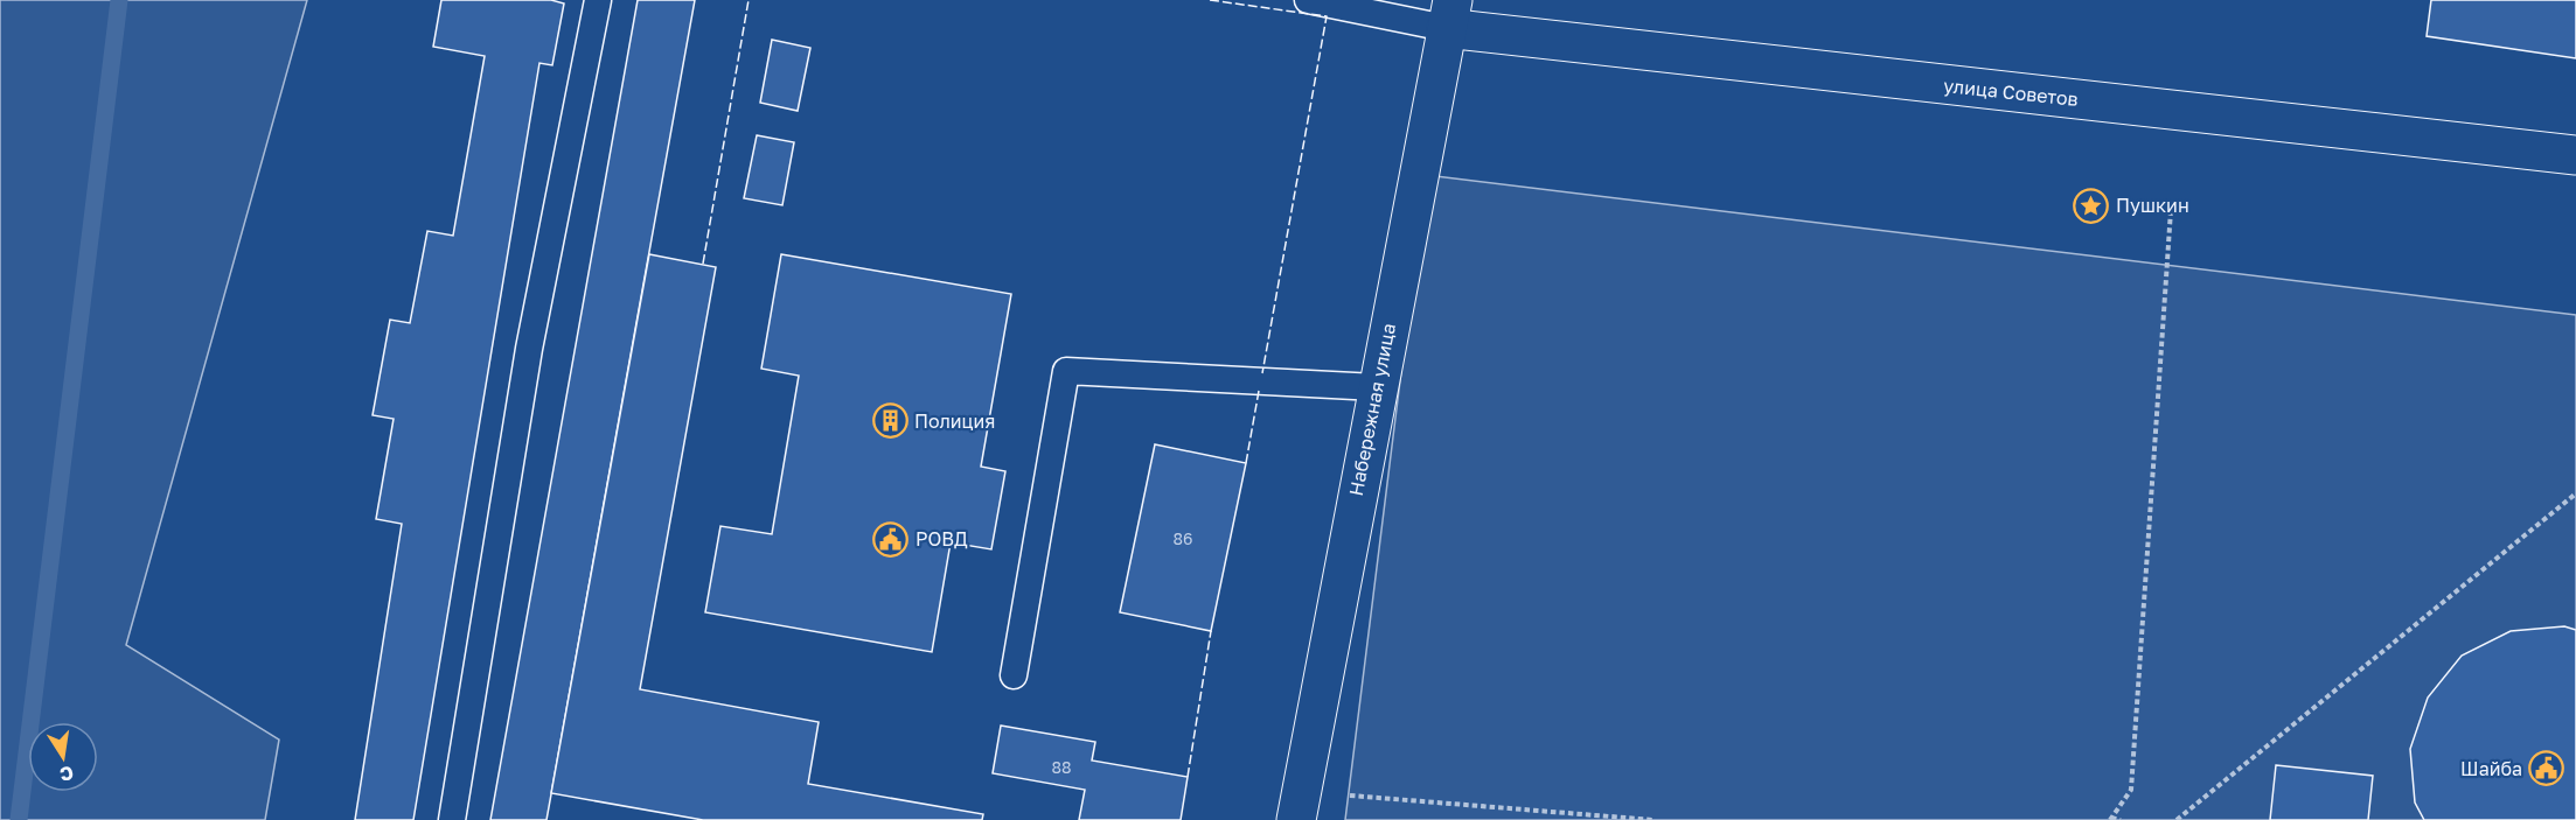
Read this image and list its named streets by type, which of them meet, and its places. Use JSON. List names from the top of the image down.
{
  "streets": {
    "street": ["улица Советов", "Набережная улица"]
  },
  "crossings": [
    ["улица Советов", "Набережная улица"]
  ],
  "places": {
    "place": ["Пушкин"],
    "building": ["Полиция"],
    "public building": ["РОВД", "Шайба"]
  },
  "house_numbers": ["86", "88"],
  "north": "bottom"
}
